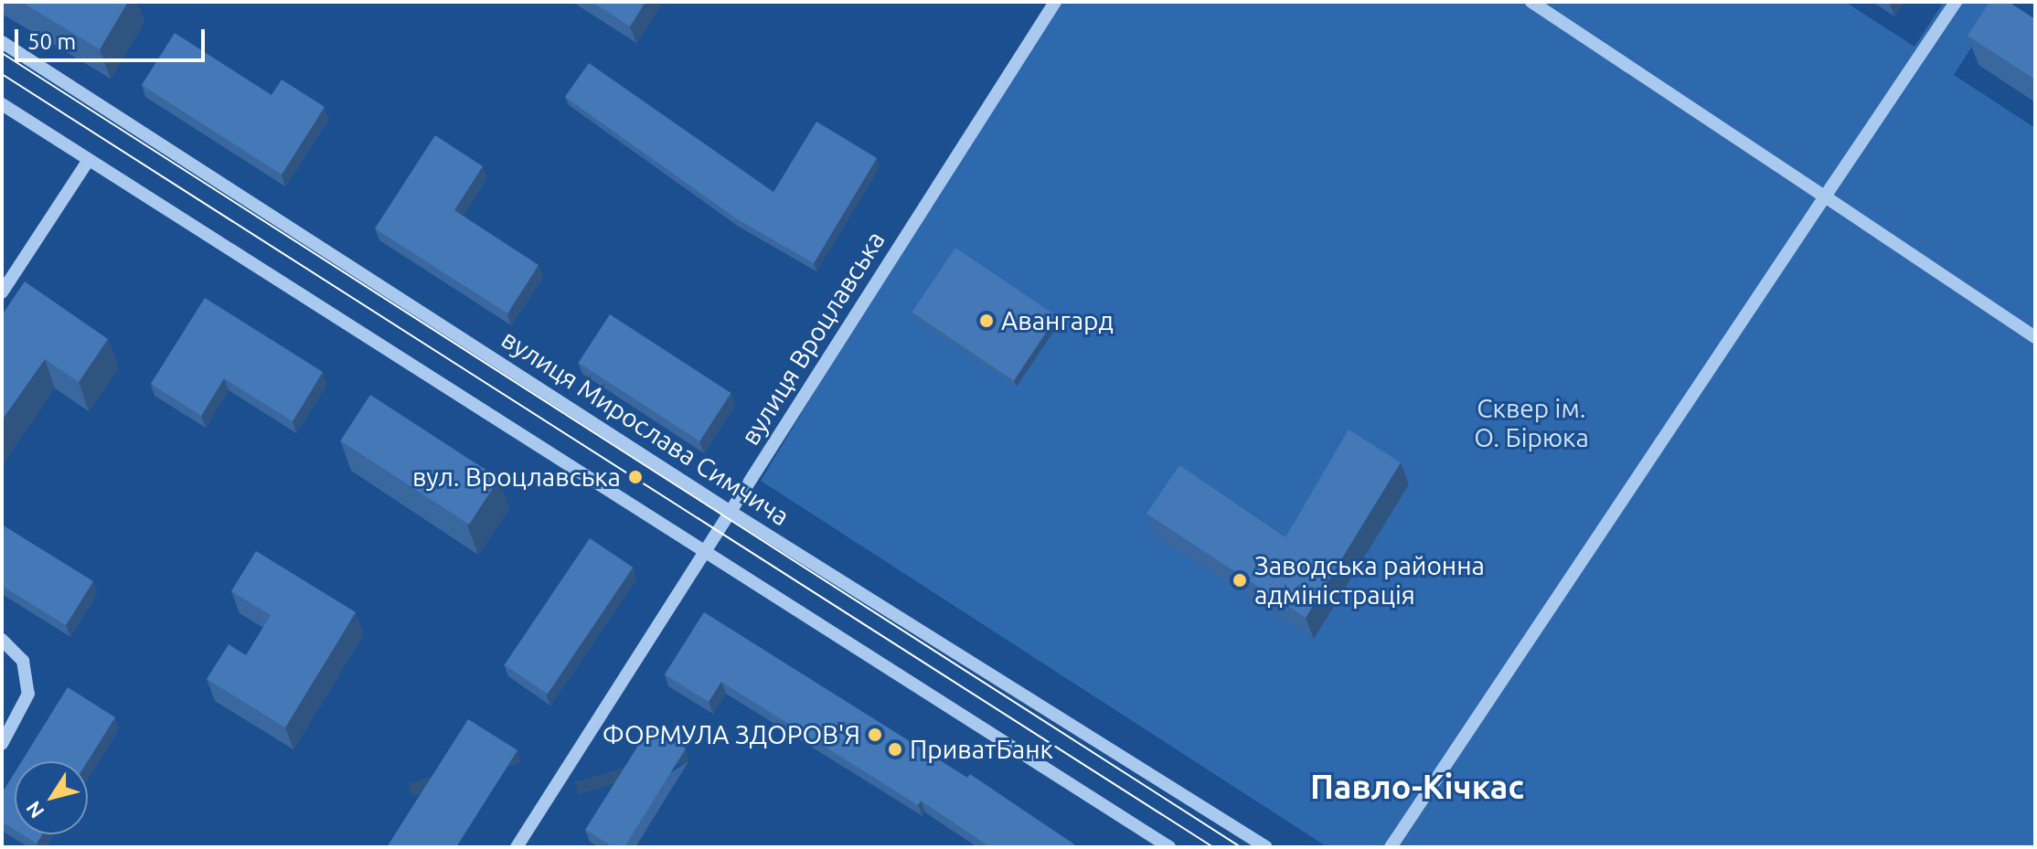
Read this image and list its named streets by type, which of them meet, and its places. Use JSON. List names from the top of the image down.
{
  "streets": {
    "street": ["вулиця Вроцлавська", "вулиця Мирослава Симчича"]
  },
  "crossings": [
    ["вулиця Вроцлавська", "вулиця Мирослава Симчича"]
  ],
  "districts": ["Павло-Кічкас"],
  "parks": ["Сквер ім. О. Бірюка"],
  "places": [
    "Авангард",
    "вул. Вроцлавська",
    "Заводська районна адміністрація",
    "ФОРМУЛА ЗДОРОВ'Я",
    "ПриватБанк"
  ],
  "scale_bar": "50 m",
  "north": "bottom left"
}
